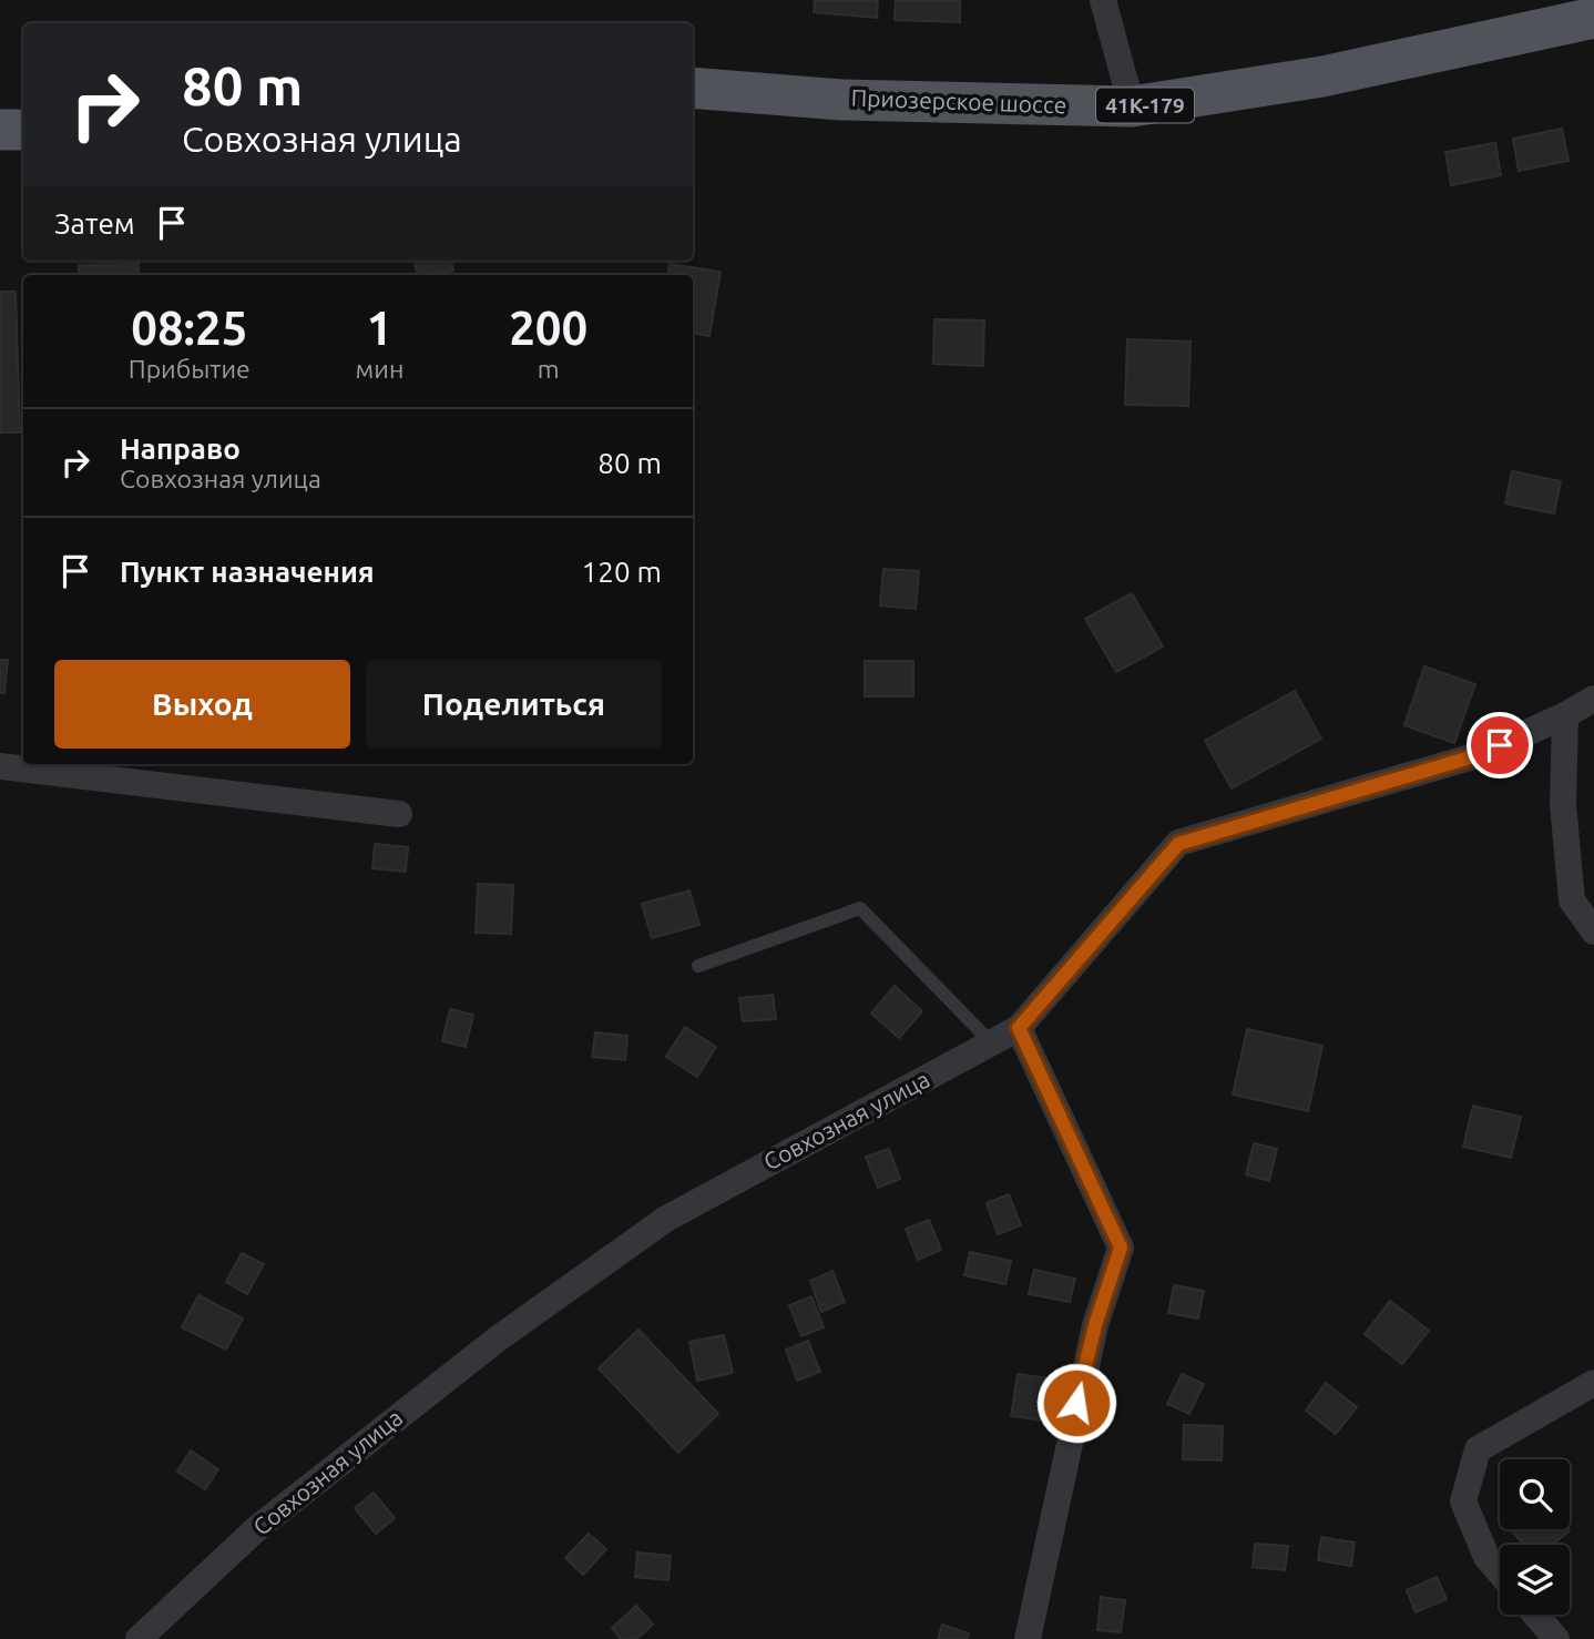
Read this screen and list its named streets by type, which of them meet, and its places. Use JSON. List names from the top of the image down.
{
  "streets": {
    "main road": ["Приозерское шоссе", "41К-179"],
    "street": ["Совхозная улица"]
  },
  "page": {
    "turn": ["80 m", "Совхозная улица"],
    "then": "Затем",
    "eta": [
      "08:25",
      "Прибытие",
      "1",
      "мин",
      "200",
      "m"
    ],
    "list": [
      {
        "name": "Направо",
        "note": "Совхозная улица",
        "value": "80 m"
      },
      {
        "name": "Пункт назначения",
        "value": "120 m"
      }
    ],
    "buttons": ["Выход", "Поделиться"]
  }
}
